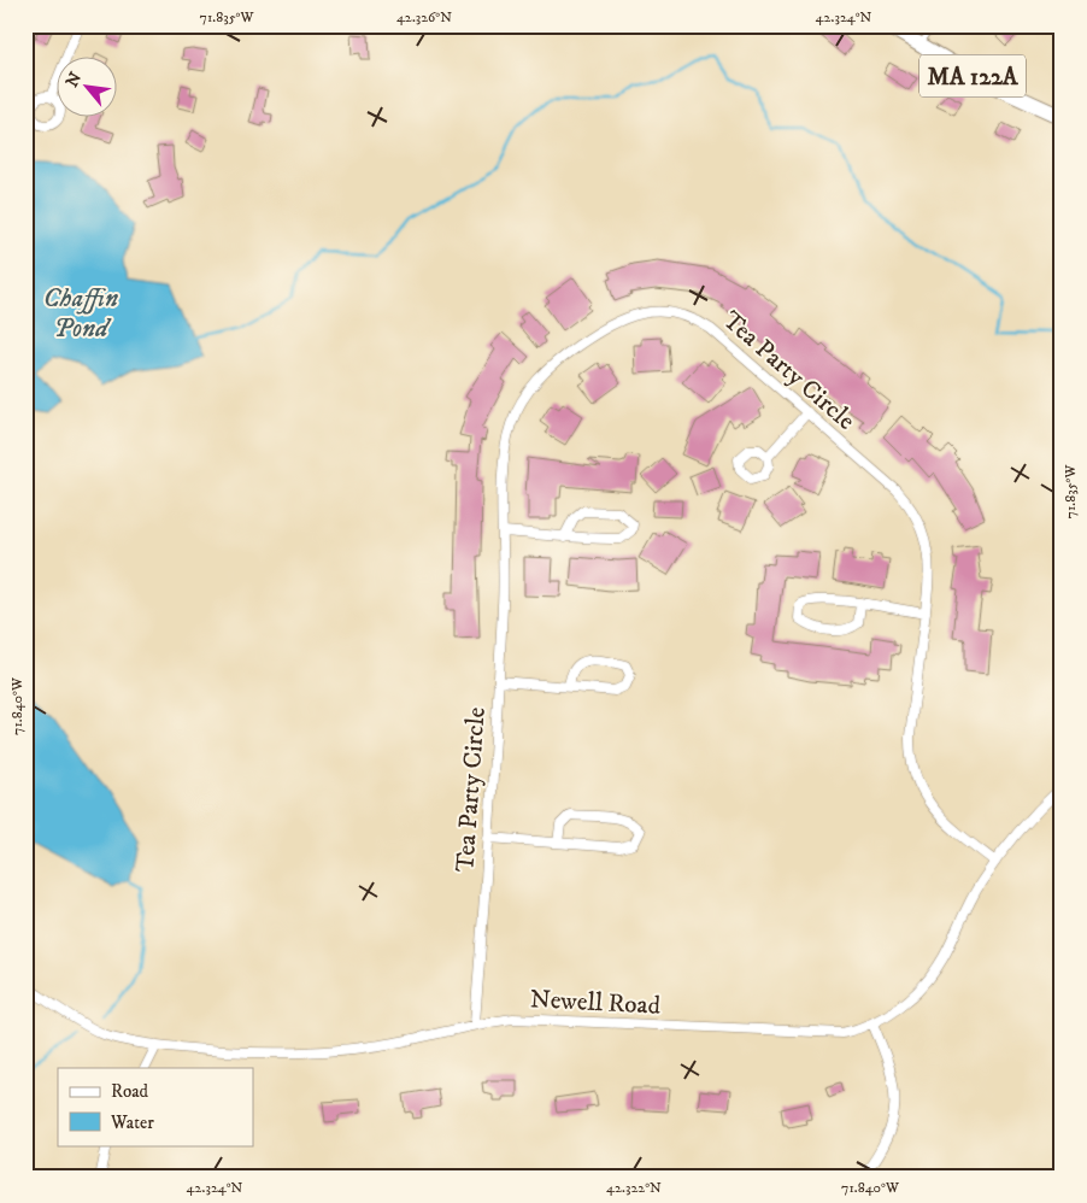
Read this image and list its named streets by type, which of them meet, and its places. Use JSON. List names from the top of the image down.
{
  "streets": {
    "main road": ["MA 122A"],
    "street": ["Tea Party Circle", "Newell Road"]
  },
  "crossings": [
    ["Tea Party Circle", "Newell Road"]
  ],
  "water": ["Chaffin Pond"],
  "legend": ["Road", "Water"],
  "north": "top left",
  "coordinates": [
    "71.835°W",
    "42.326°N",
    "42.324°N",
    "71.840°W",
    "42.322°N"
  ]
}
